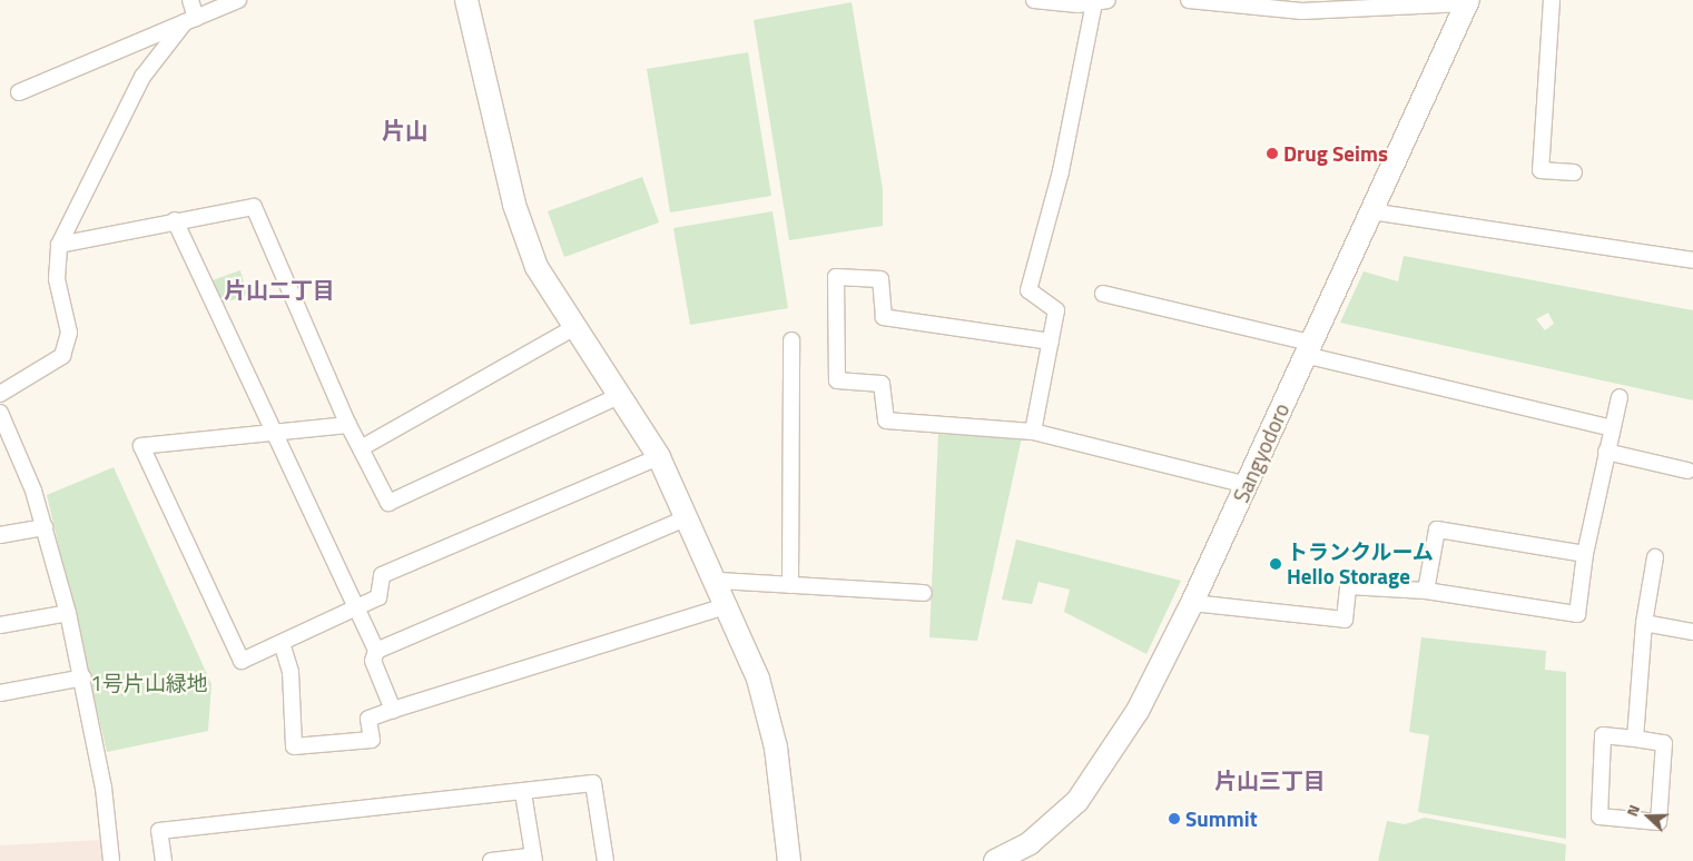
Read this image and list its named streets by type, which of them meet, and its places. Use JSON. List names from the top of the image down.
{
  "streets": {
    "street": ["Sangyodoro"]
  },
  "districts": ["片山", "片山二丁目", "片山三丁目"],
  "parks": ["1号片山緑地"],
  "places": ["Drug Seims", "トランクルーム Hello Storage", "Summit"],
  "north": "left"
}
